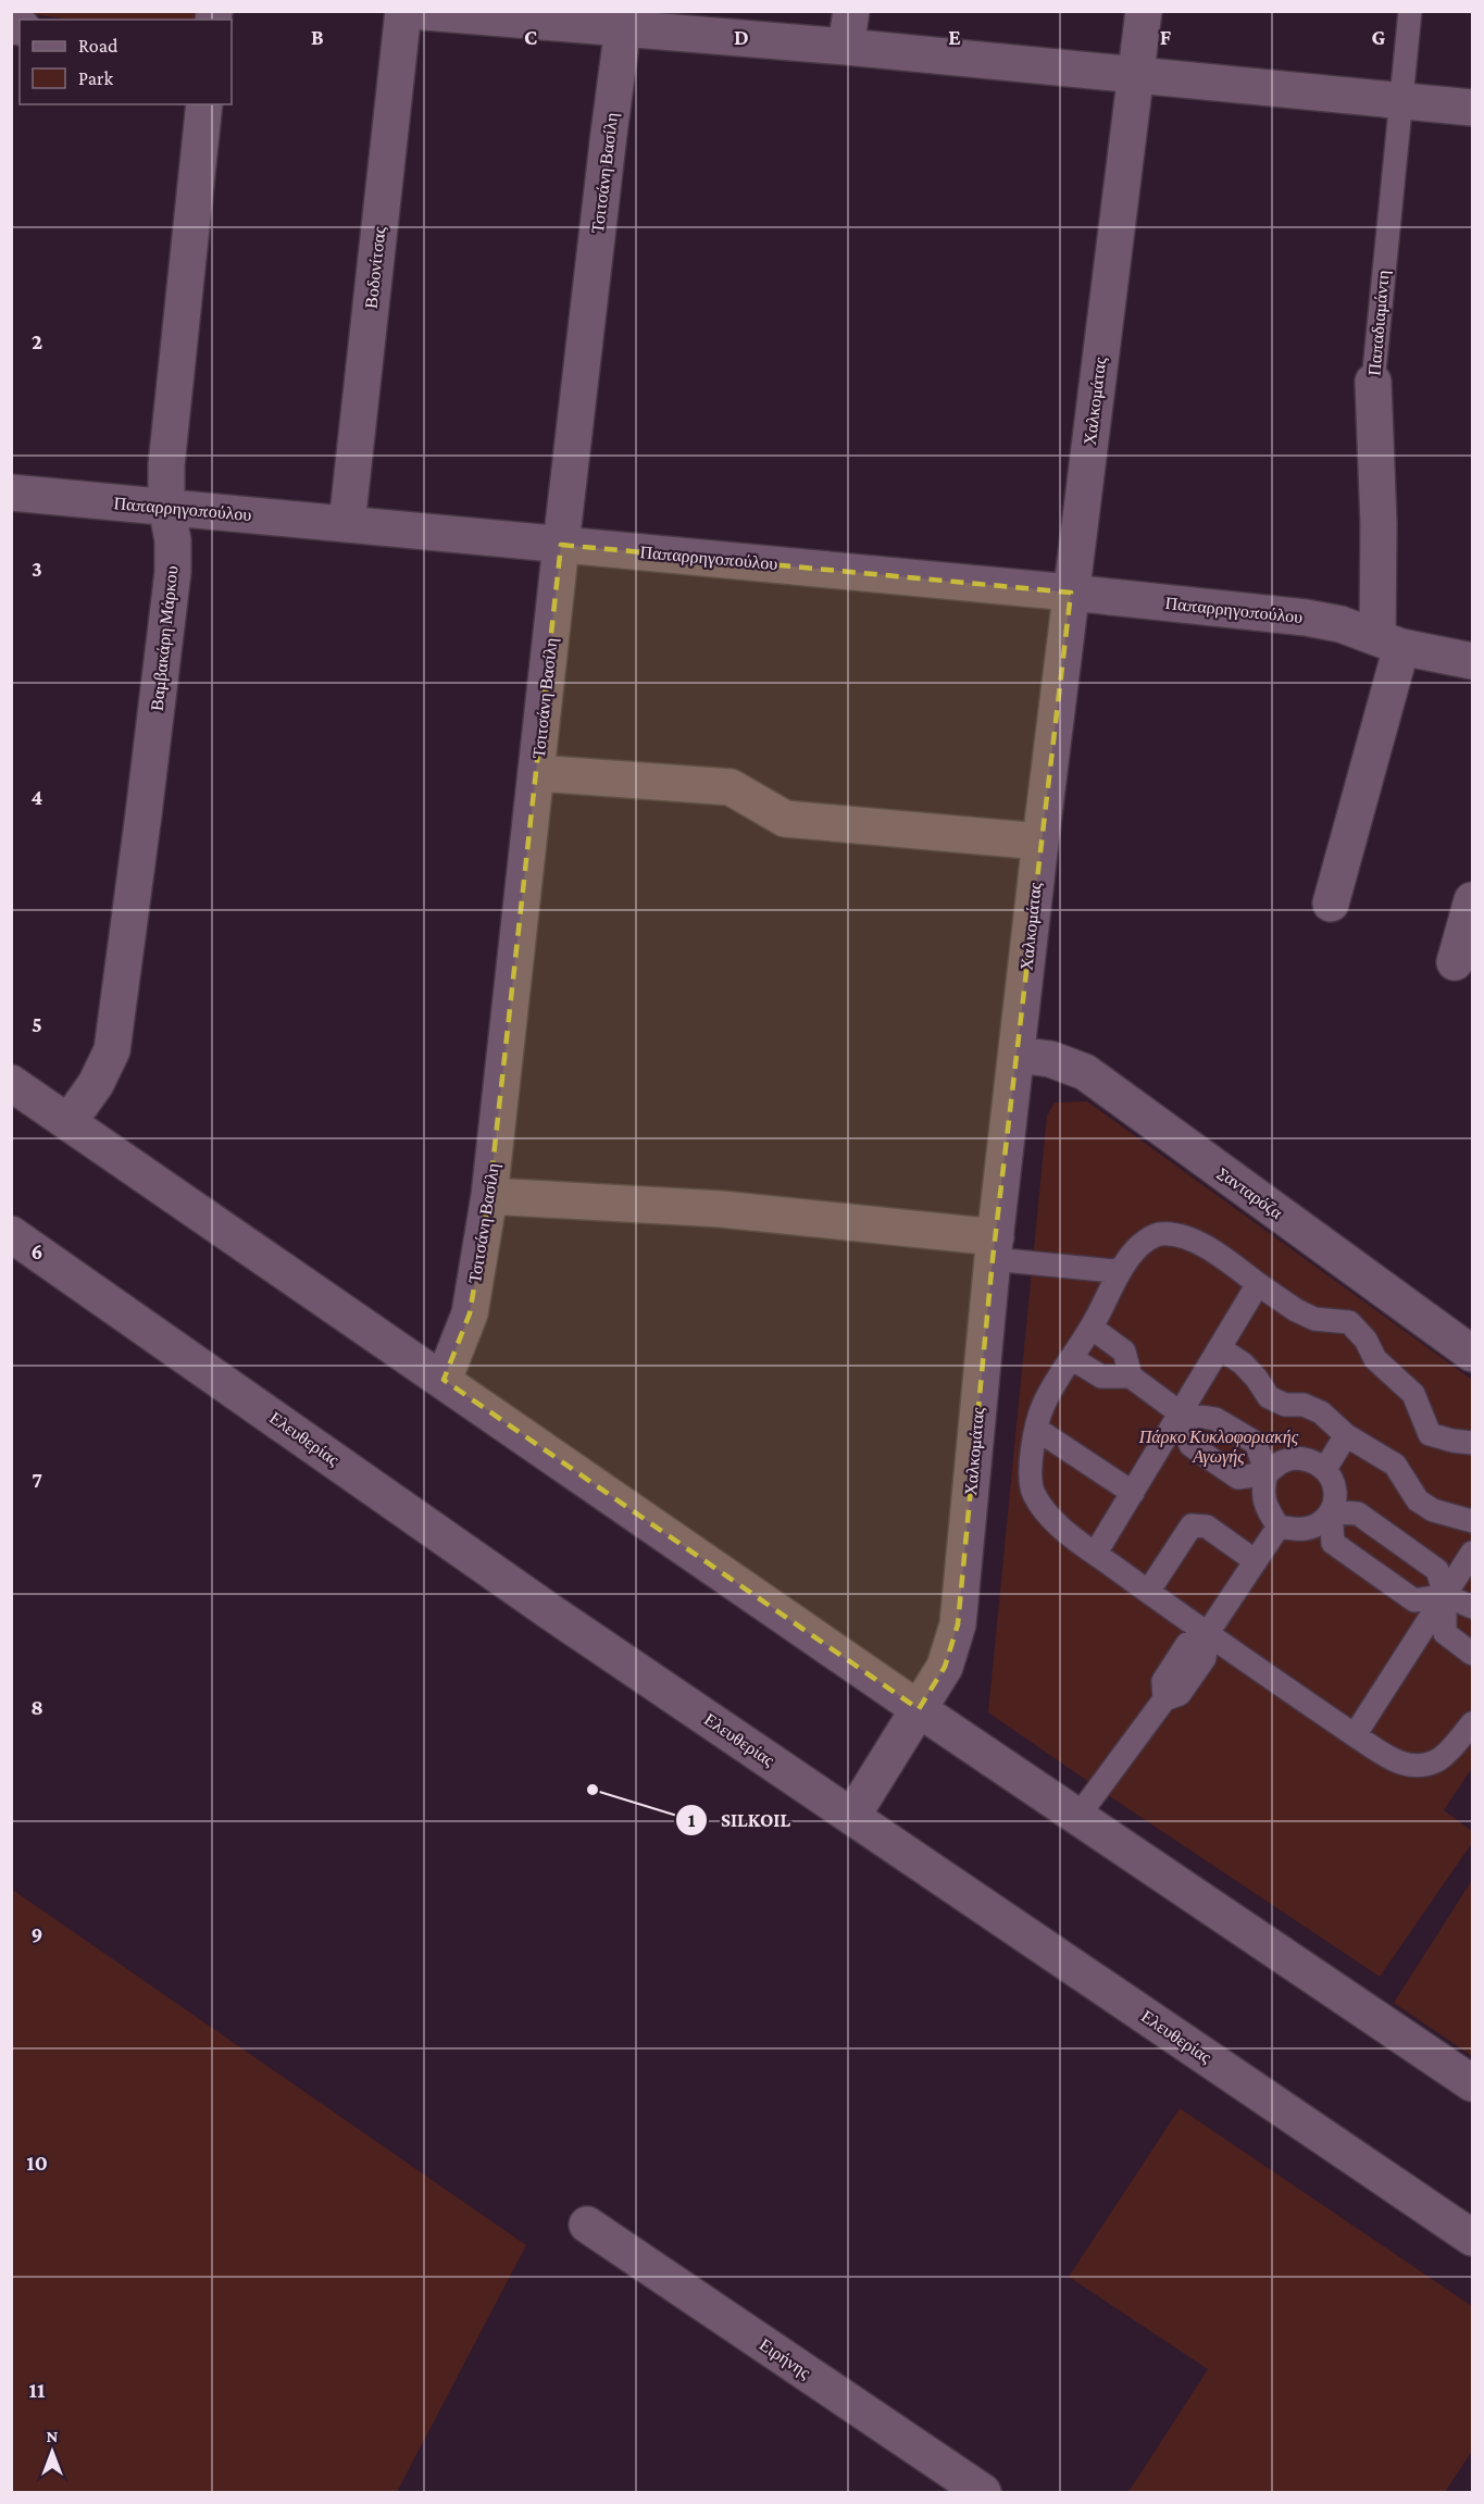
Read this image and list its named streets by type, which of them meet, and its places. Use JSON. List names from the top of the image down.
{
  "streets": {
    "street": [
      "Τσιτσάνη Βασίλη",
      "Βοδονίτσας",
      "Παπαδιαμάντη",
      "Χαλκομάτας",
      "Παπαρρηγοπούλου",
      "Βαμβακάρη Μάρκου",
      "Σανταρόζα",
      "Ελευθερίας",
      "Ειρήνης"
    ]
  },
  "crossings": [
    ["Τσιτσάνη Βασίλη", "Παπαρρηγοπούλου"],
    ["Βοδονίτσας", "Παπαρρηγοπούλου"],
    ["Παπαδιαμάντη", "Παπαρρηγοπούλου"],
    ["Χαλκομάτας", "Παπαρρηγοπούλου"],
    ["Χαλκομάτας", "Σανταρόζα"],
    ["Χαλκομάτας", "Ελευθερίας"],
    ["Παπαρρηγοπούλου", "Βαμβακάρη Μάρκου"]
  ],
  "parks": ["Πάρκο Κυκλοφοριακής Αγωγής"],
  "places": ["SILKOIL"],
  "legend": ["Road", "Park"],
  "north": "top",
  "grid": {
    "columns": [
      "B",
      "C",
      "D",
      "E",
      "F",
      "G"
    ],
    "rows": [
      "2",
      "3",
      "4",
      "5",
      "6",
      "7",
      "8",
      "9",
      "10",
      "11"
    ]
  }
}
